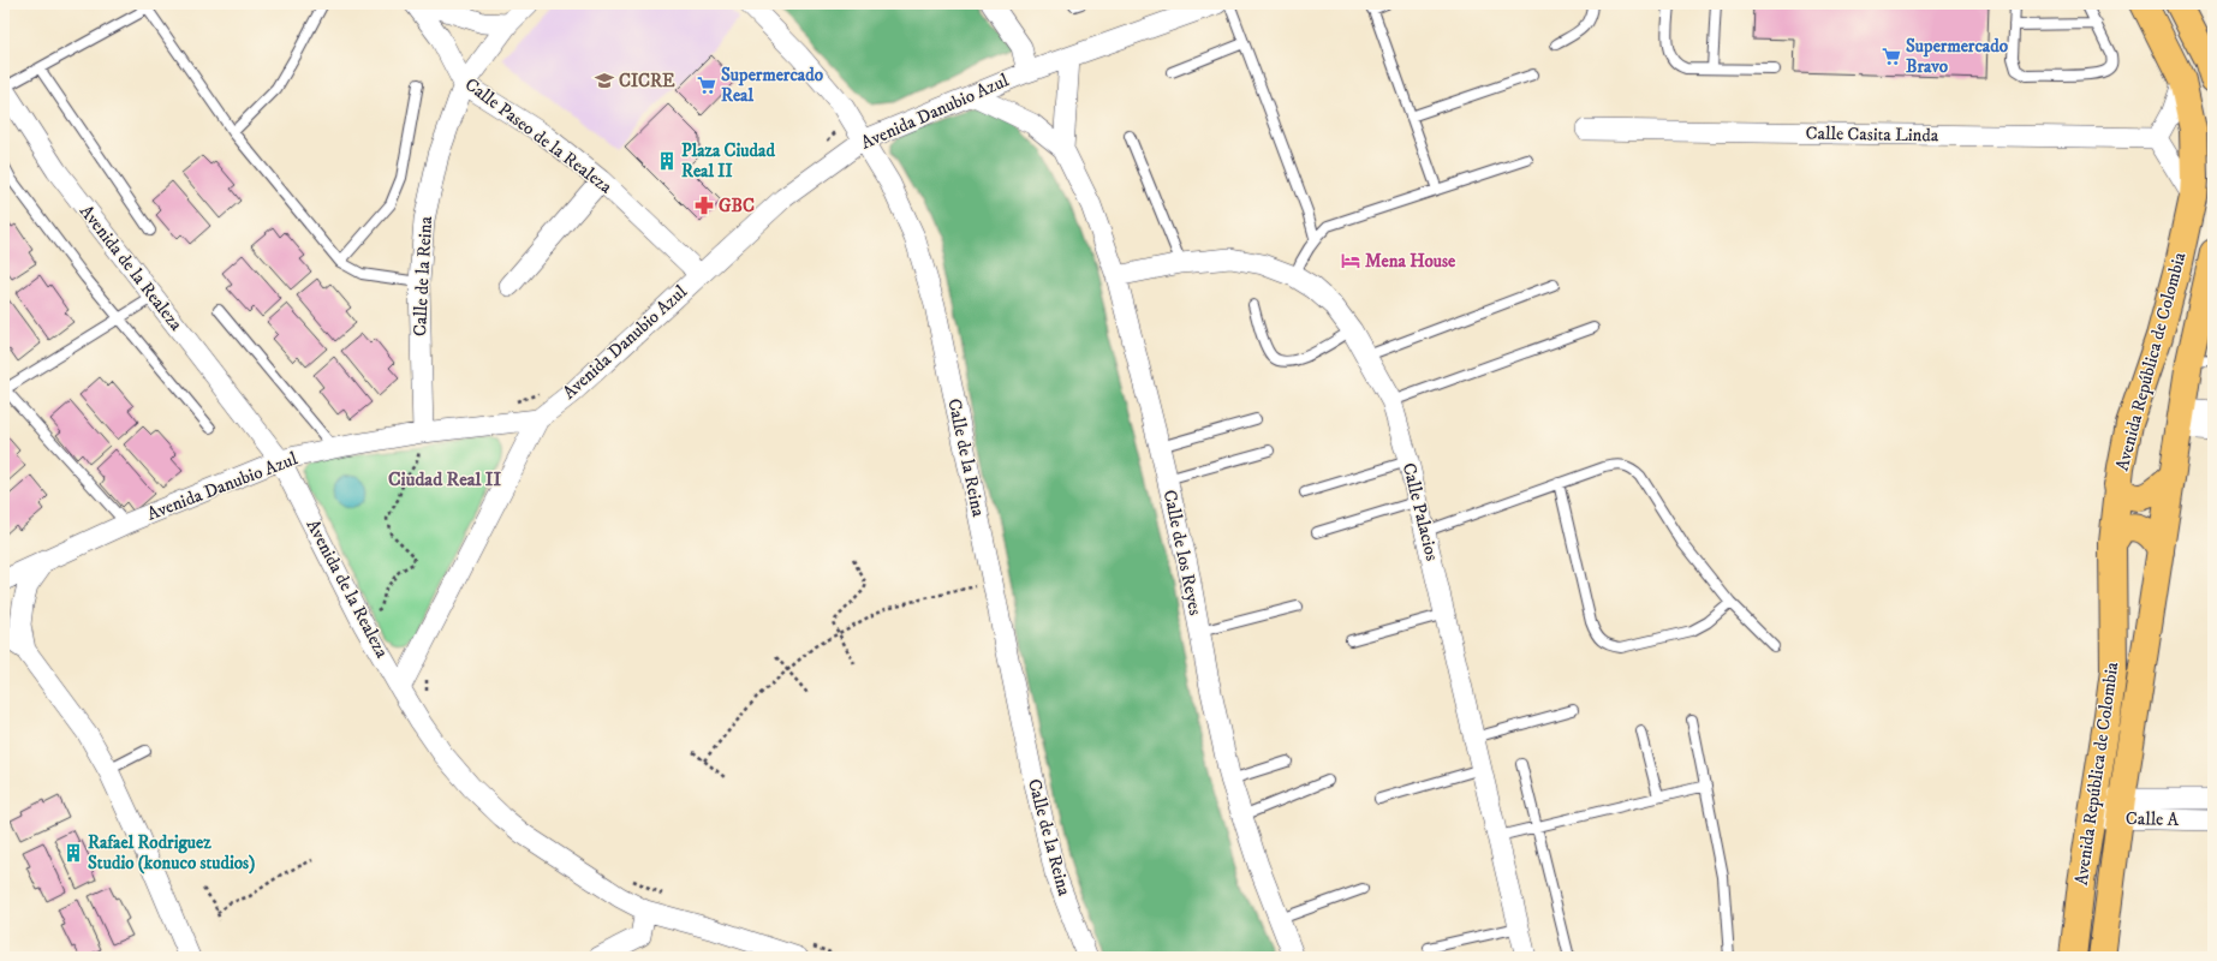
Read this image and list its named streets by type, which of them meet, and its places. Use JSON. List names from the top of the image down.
{
  "streets": {
    "main road": ["Avenida República de Colombia"],
    "street": [
      "Avenida Danubio Azul",
      "Calle Casita Linda",
      "Calle Paseo de la Realeza",
      "Avenida de la Realeza",
      "Calle de la Reina",
      "Calle Palacios",
      "Calle de los Reyes",
      "Calle A"
    ]
  },
  "crossings": [
    ["Avenida Danubio Azul", "Calle Paseo de la Realeza"],
    ["Avenida Danubio Azul", "Avenida de la Realeza"],
    ["Avenida Danubio Azul", "Calle de la Reina"],
    ["Avenida Danubio Azul", "Calle de los Reyes"],
    ["Calle Paseo de la Realeza", "Calle de la Reina"],
    ["Avenida República de Colombia", "Calle A"],
    ["Calle Palacios", "Calle de los Reyes"]
  ],
  "districts": ["Ciudad Real II"],
  "places": {
    "supermarket": ["Supermercado Bravo", "Supermercado Real"],
    "school or university": ["CICRE"],
    "building": ["Plaza Ciudad Real II", "Rafael Rodriguez Studio (konuco studios)"],
    "pharmacy": ["GBC"],
    "hotel": ["Mena House"]
  }
}
